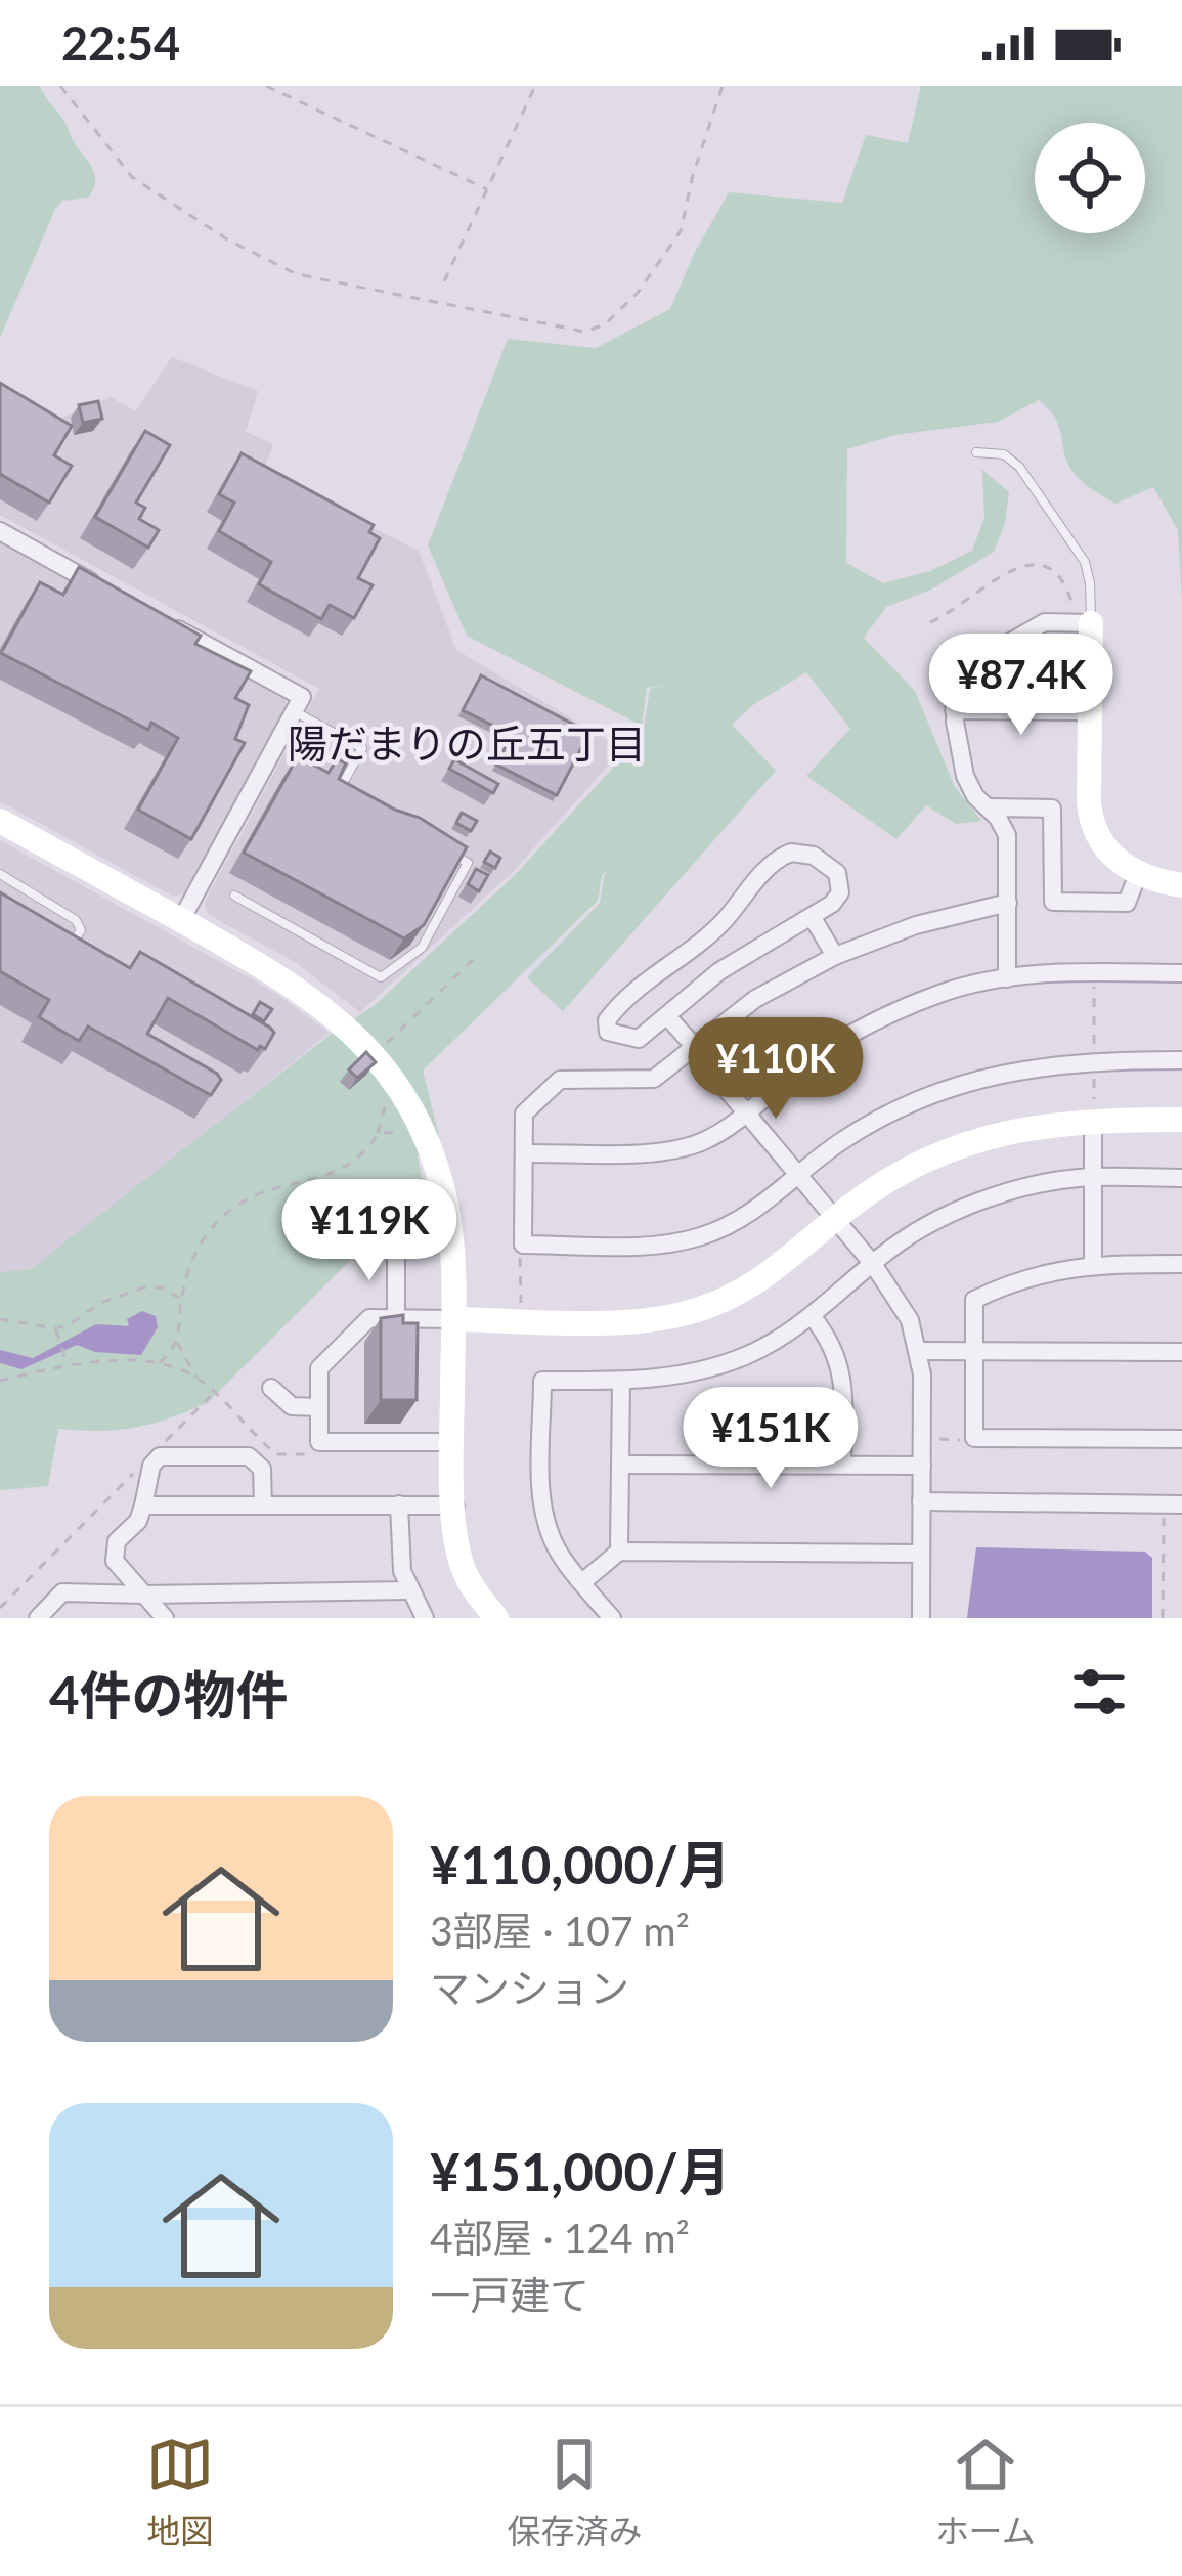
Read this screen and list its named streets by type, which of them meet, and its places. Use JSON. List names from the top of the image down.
{
  "districts": ["陽だまりの丘五丁目"],
  "page": {
    "status": "22:54",
    "price": [
      "¥87.4K",
      "¥110K",
      "¥119K",
      "¥151K"
    ],
    "heading": "4件の物件",
    "list": [
      {
        "name": "¥110,000/月",
        "note": "3部屋 · 107 m² · マンション"
      },
      {
        "name": "¥151,000/月",
        "note": "4部屋 · 124 m² · 一戸建て"
      }
    ],
    "tabs": ["地図", "保存済み", "ホーム"]
  }
}
